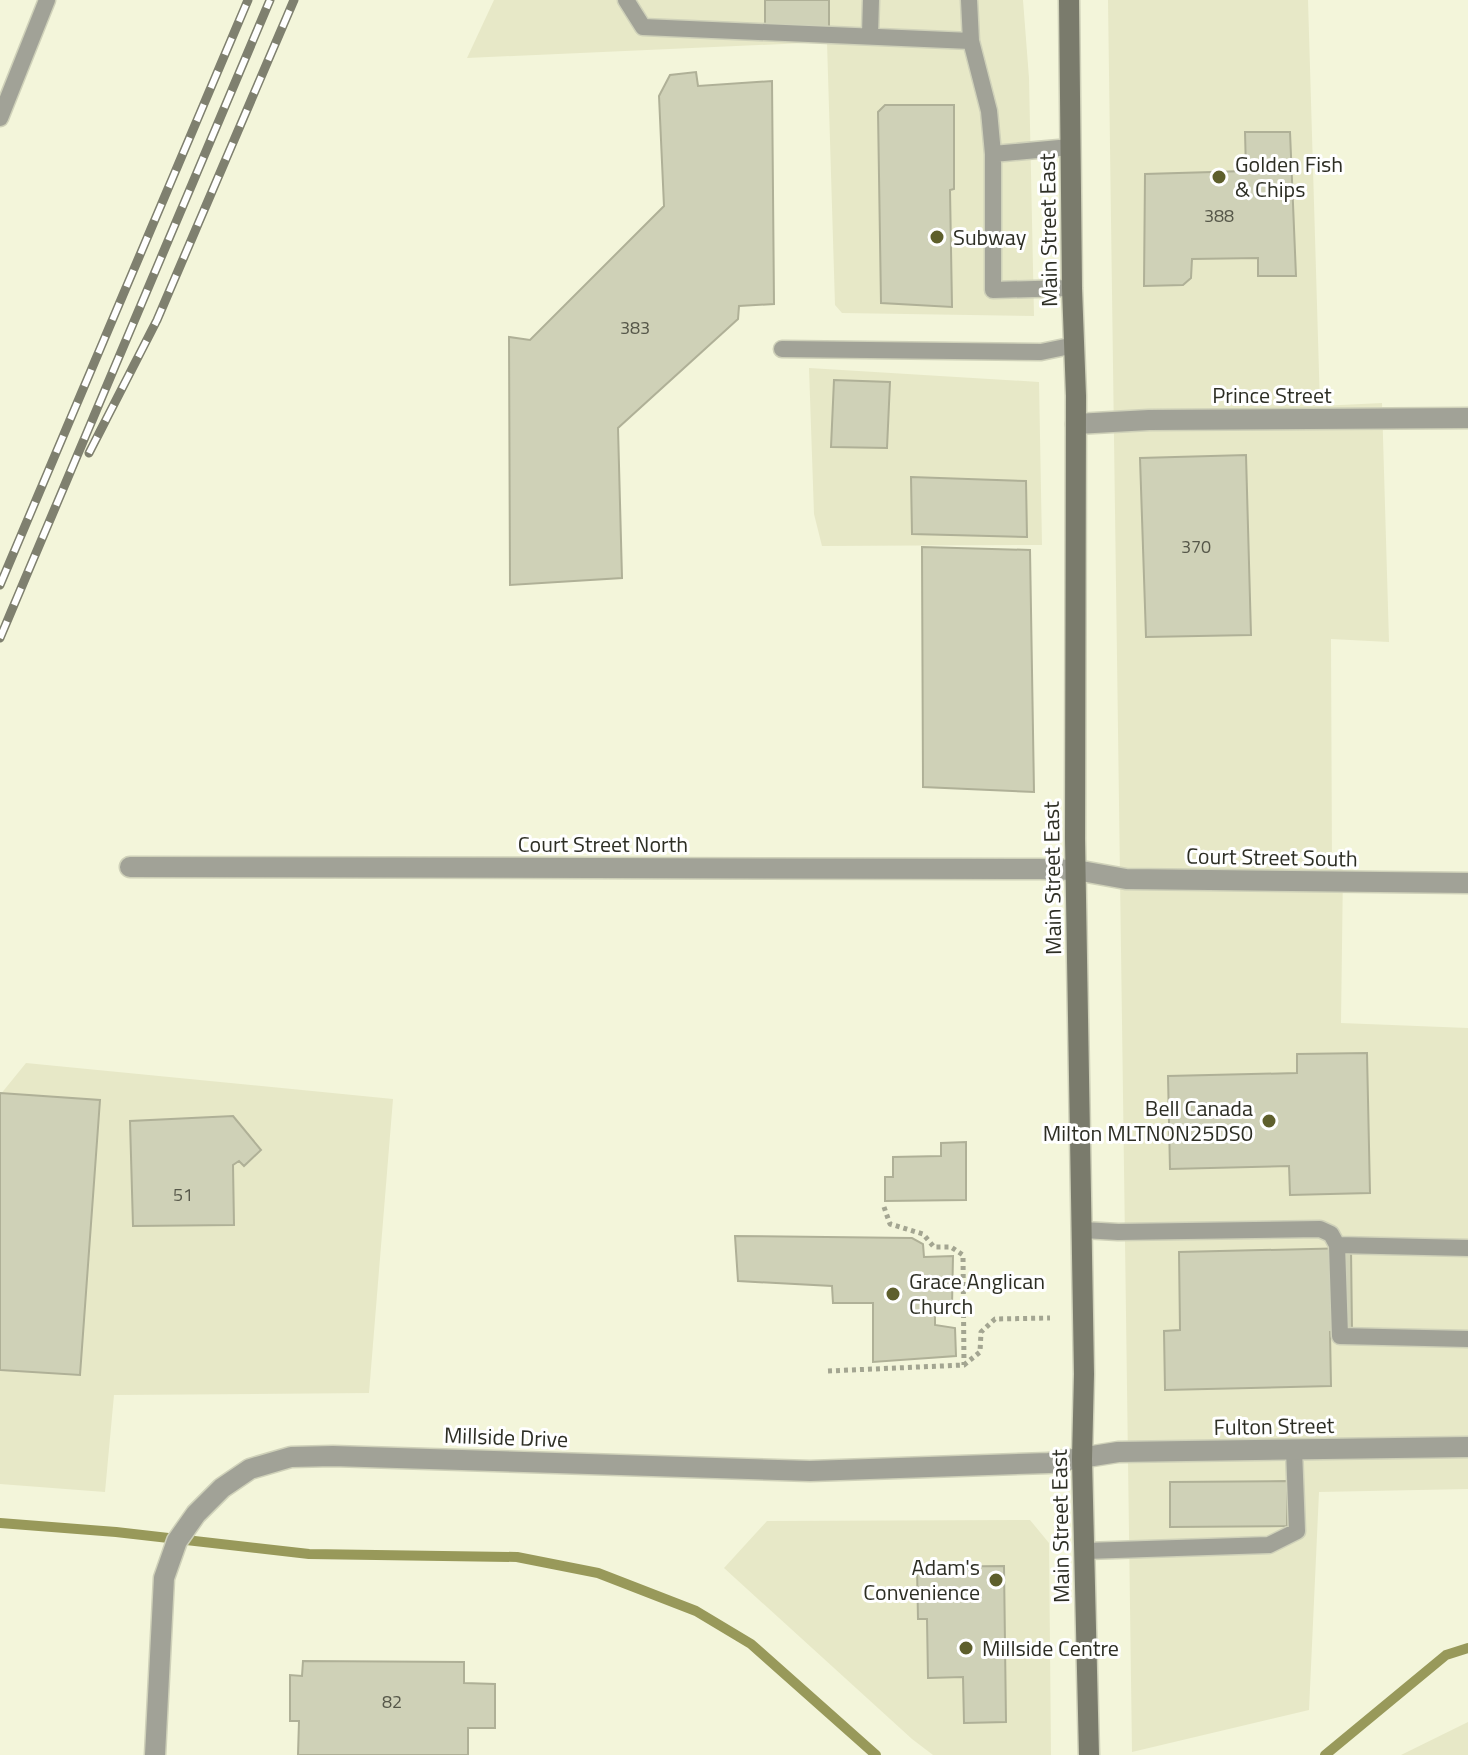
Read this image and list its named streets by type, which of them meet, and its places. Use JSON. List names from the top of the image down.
{
  "streets": {
    "main road": ["Main Street East"],
    "street": [
      "Prince Street",
      "Court Street North",
      "Court Street South",
      "Fulton Street",
      "Millside Drive"
    ]
  },
  "crossings": [
    ["Main Street East", "Prince Street"],
    ["Main Street East", "Court Street North"],
    ["Main Street East", "Court Street South"],
    ["Main Street East", "Fulton Street"],
    ["Main Street East", "Millside Drive"],
    ["Court Street North", "Court Street South"],
    ["Fulton Street", "Millside Drive"]
  ],
  "places": [
    "Golden Fish & Chips",
    "Subway",
    "Bell Canada Milton MLTNON25DS0",
    "Grace Anglican Church",
    "Adam's Convenience",
    "Millside Centre"
  ],
  "house_numbers": [
    "388",
    "383",
    "370",
    "51",
    "82"
  ]
}
